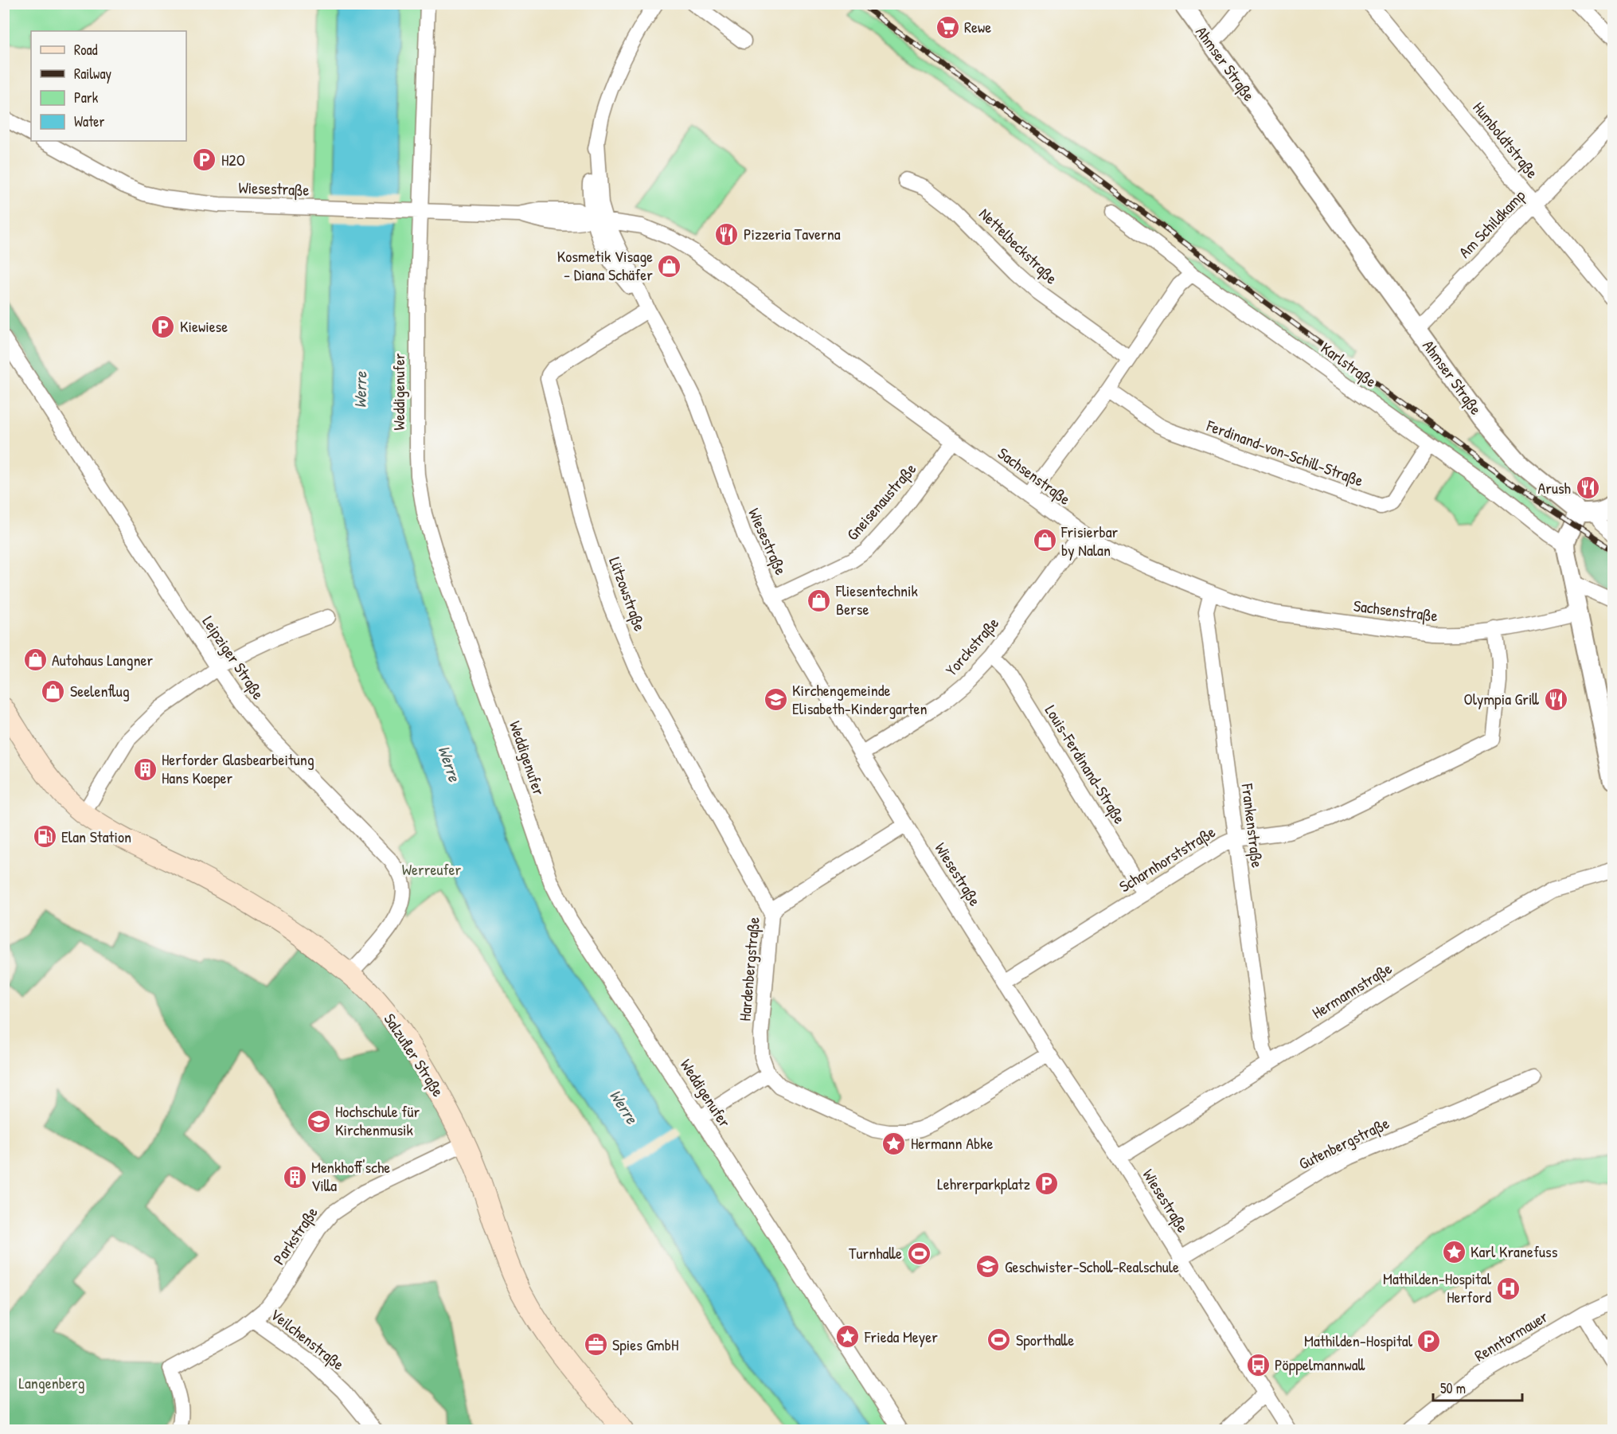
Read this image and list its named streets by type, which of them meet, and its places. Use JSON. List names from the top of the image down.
{
  "streets": {
    "main road": ["Salzufler Straße"],
    "street": [
      "Ahmser Straße",
      "Humboldtstraße",
      "Wiesestraße",
      "Am Schildkamp",
      "Nettelbeckstraße",
      "Karlstraße",
      "Weddigenufer",
      "Ferdinand-von-Schill-Straße",
      "Sachsenstraße",
      "Gneisenaustraße",
      "Lützowstraße",
      "Yorckstraße",
      "Leipziger Straße",
      "Louis-Ferdinand-Straße",
      "Frankenstraße",
      "Scharnhorststraße",
      "Hardenbergstraße",
      "Hermannstraße",
      "Gutenbergstraße",
      "Parkstraße",
      "Renntormauer",
      "Veilchenstraße"
    ]
  },
  "crossings": [
    ["Ahmser Straße", "Am Schildkamp"],
    ["Humboldtstraße", "Am Schildkamp"],
    ["Wiesestraße", "Weddigenufer"],
    ["Wiesestraße", "Sachsenstraße"],
    ["Wiesestraße", "Gneisenaustraße"],
    ["Wiesestraße", "Lützowstraße"],
    ["Wiesestraße", "Yorckstraße"],
    ["Wiesestraße", "Scharnhorststraße"],
    ["Wiesestraße", "Hardenbergstraße"],
    ["Wiesestraße", "Hermannstraße"],
    ["Wiesestraße", "Gutenbergstraße"],
    ["Karlstraße", "Ferdinand-von-Schill-Straße"],
    ["Sachsenstraße", "Gneisenaustraße"],
    ["Sachsenstraße", "Yorckstraße"],
    ["Sachsenstraße", "Frankenstraße"],
    ["Sachsenstraße", "Scharnhorststraße"],
    ["Lützowstraße", "Hardenbergstraße"],
    ["Yorckstraße", "Louis-Ferdinand-Straße"],
    ["Leipziger Straße", "Salzufler Straße"],
    ["Louis-Ferdinand-Straße", "Scharnhorststraße"],
    ["Frankenstraße", "Scharnhorststraße"],
    ["Frankenstraße", "Hermannstraße"],
    ["Salzufler Straße", "Parkstraße"],
    ["Parkstraße", "Veilchenstraße"]
  ],
  "water": ["Werre"],
  "parks": ["Werreufer", "Langenberg"],
  "places": {
    "supermarket": ["Rewe"],
    "parking": [
      "H2O",
      "Kiewiese",
      "Lehrerparkplatz",
      "Mathilden-Hospital"
    ],
    "restaurant": ["Pizzeria Taverna", "Arush", "Olympia Grill"],
    "shop": [
      "Kosmetik Visage - Diana Schäfer",
      "Frisierbar by Nalan",
      "Fliesentechnik Berse",
      "Autohaus Langner",
      "Seelenflug"
    ],
    "school or university": ["Kirchengemeinde Elisabeth-Kindergarten", "Hochschule für Kirchenmusik", "Geschwister-Scholl-Realschule"],
    "building": ["Herforder Glasbearbeitung Hans Koeper", "Menkhoff'sche Villa"],
    "fuel station": ["Elan Station"],
    "place": ["Hermann Abke", "Karl Kranefuss", "Frieda Meyer"],
    "sports": ["Turnhalle", "Sporthalle"],
    "hospital": ["Mathilden-Hospital Herford"],
    "office": ["Spies GmbH"],
    "bus stop": ["Pöppelmannwall"]
  },
  "legend": [
    "Road",
    "Railway",
    "Park",
    "Water"
  ],
  "scale_bar": "50 m"
}
